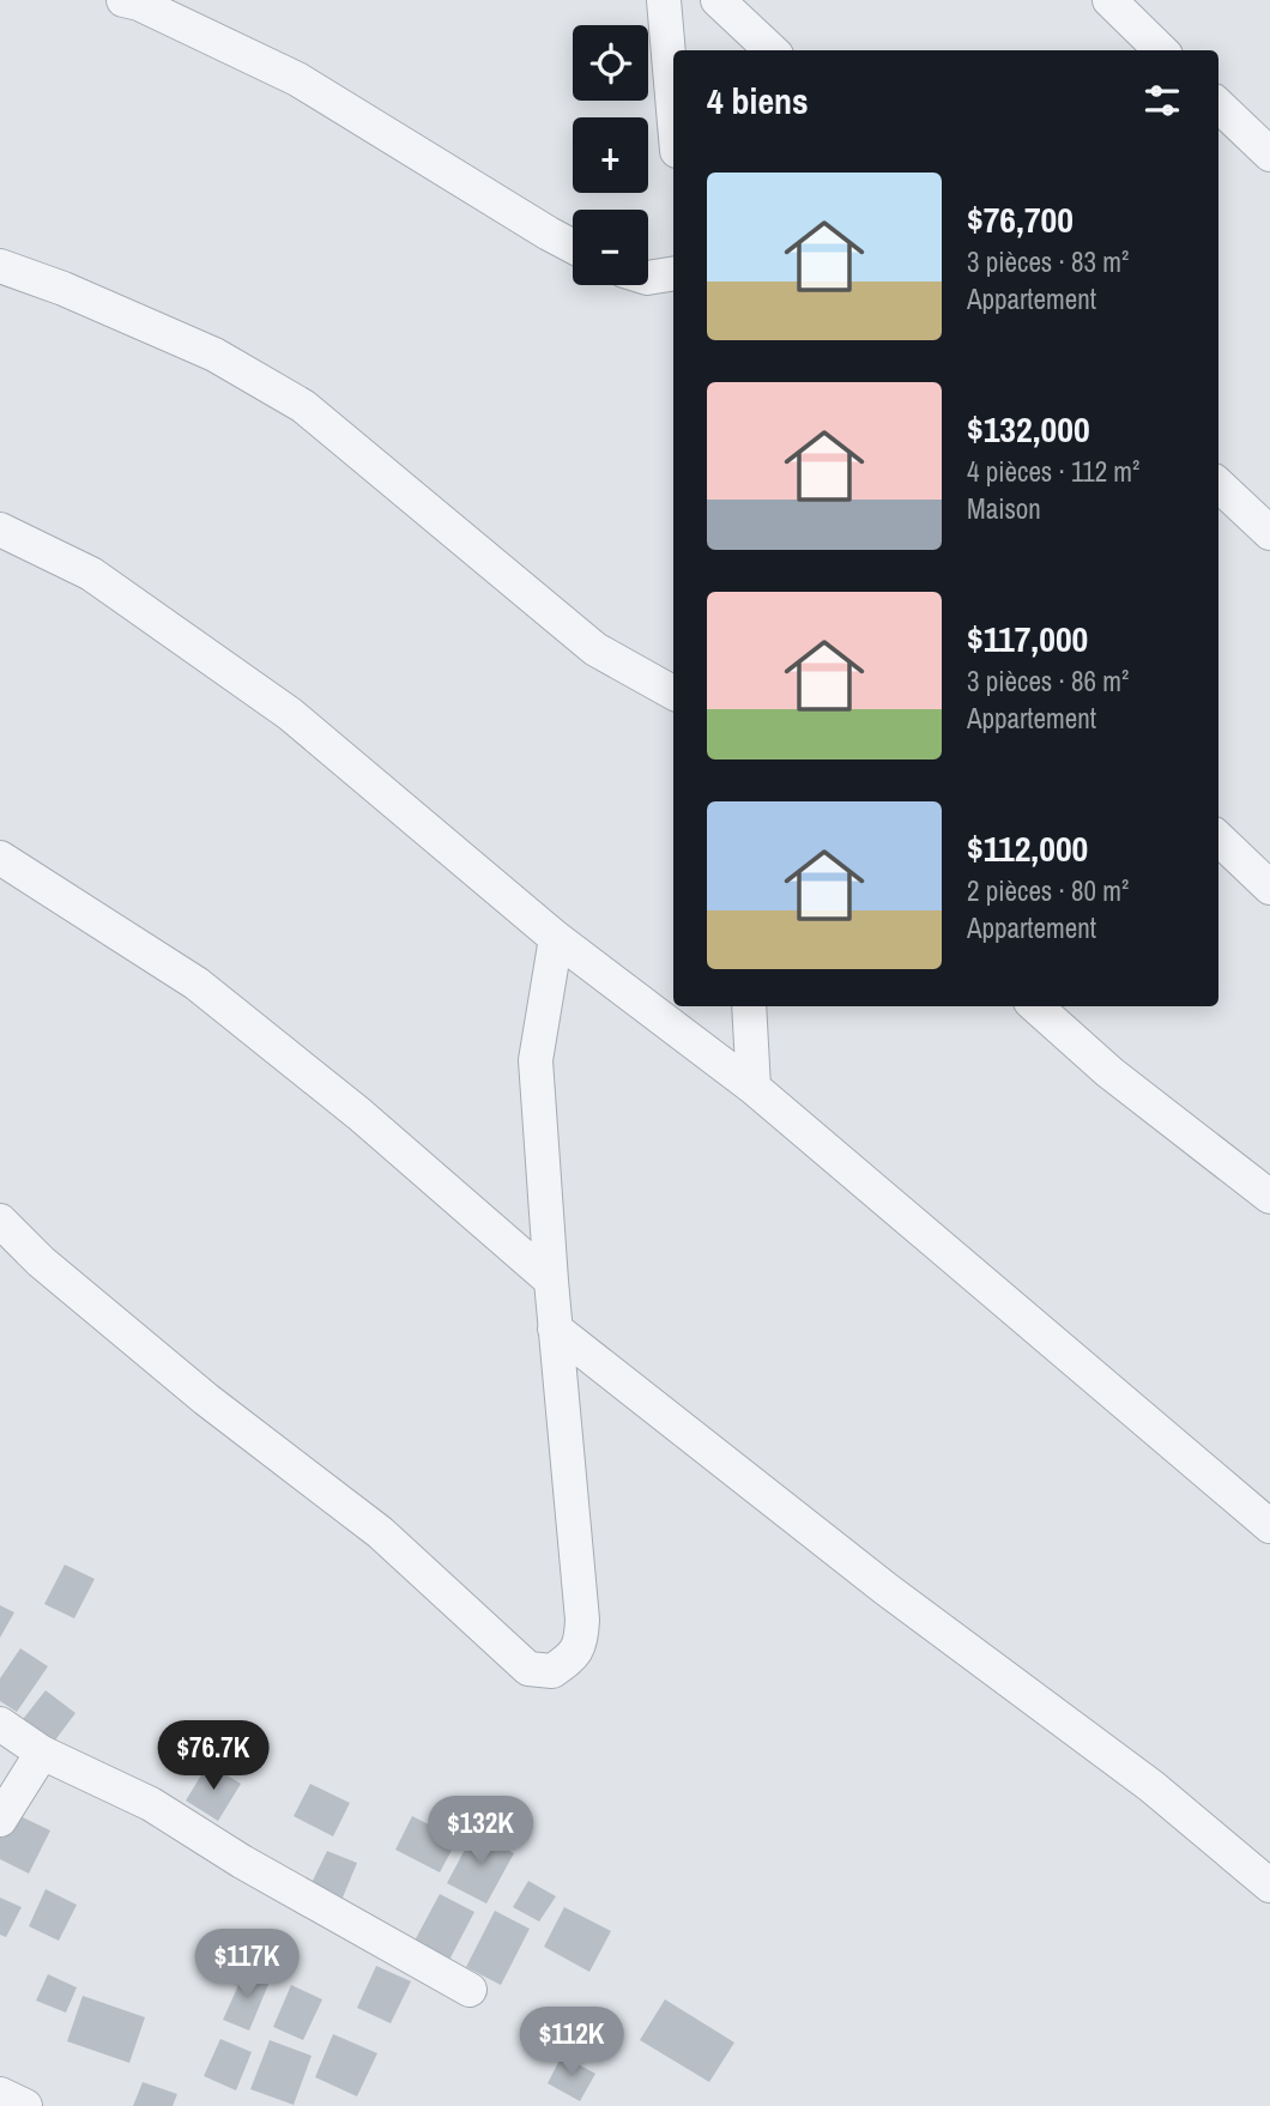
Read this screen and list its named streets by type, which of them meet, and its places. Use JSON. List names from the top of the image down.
{
  "page": {
    "map_buttons": ["+", "−"],
    "heading": "4 biens",
    "list": [
      {
        "name": "$76,700",
        "note": "3 pièces · 83 m² · Appartement"
      },
      {
        "name": "$132,000",
        "note": "4 pièces · 112 m² · Maison"
      },
      {
        "name": "$117,000",
        "note": "3 pièces · 86 m² · Appartement"
      },
      {
        "name": "$112,000",
        "note": "2 pièces · 80 m² · Appartement"
      }
    ],
    "price": [
      "$76.7K",
      "$132K",
      "$117K",
      "$112K"
    ]
  }
}
